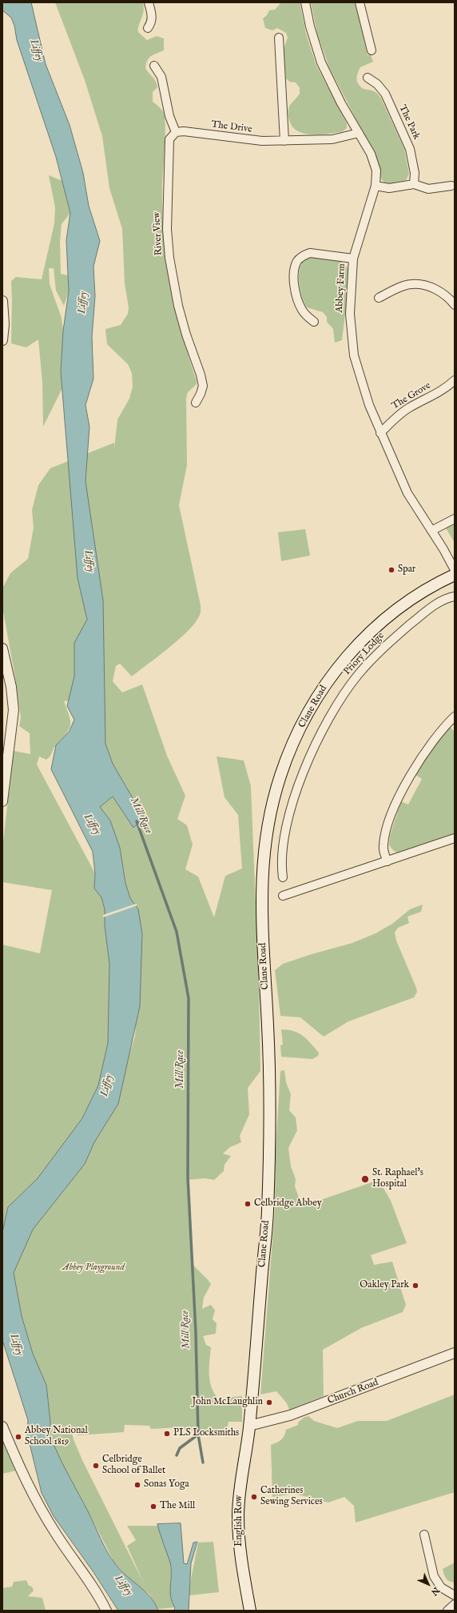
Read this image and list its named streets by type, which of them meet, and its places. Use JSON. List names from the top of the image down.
{
  "streets": {
    "main road": ["Clane Road", "English Row"],
    "street": [
      "The Park",
      "The Drive",
      "River View",
      "Abbey Farm",
      "The Grove",
      "Priory Lodge",
      "Church Road"
    ]
  },
  "crossings": [
    ["The Drive", "River View"],
    ["The Drive", "Abbey Farm"],
    ["Abbey Farm", "The Grove"],
    ["Clane Road", "Church Road"],
    ["Clane Road", "English Row"],
    ["Church Road", "English Row"]
  ],
  "water": ["Liffey", "Mill Race"],
  "parks": ["Abbey Playground"],
  "places": [
    "Spar",
    "St. Raphael's Hospital",
    "Celbridge Abbey",
    "Oakley Park",
    "John McLaughlin",
    "PLS Locksmiths",
    "Abbey National School 1819",
    "Celbridge School of Ballet",
    "Sonas Yoga",
    "Catherines Sewing Services",
    "The Mill"
  ],
  "north": "bottom right"
}
